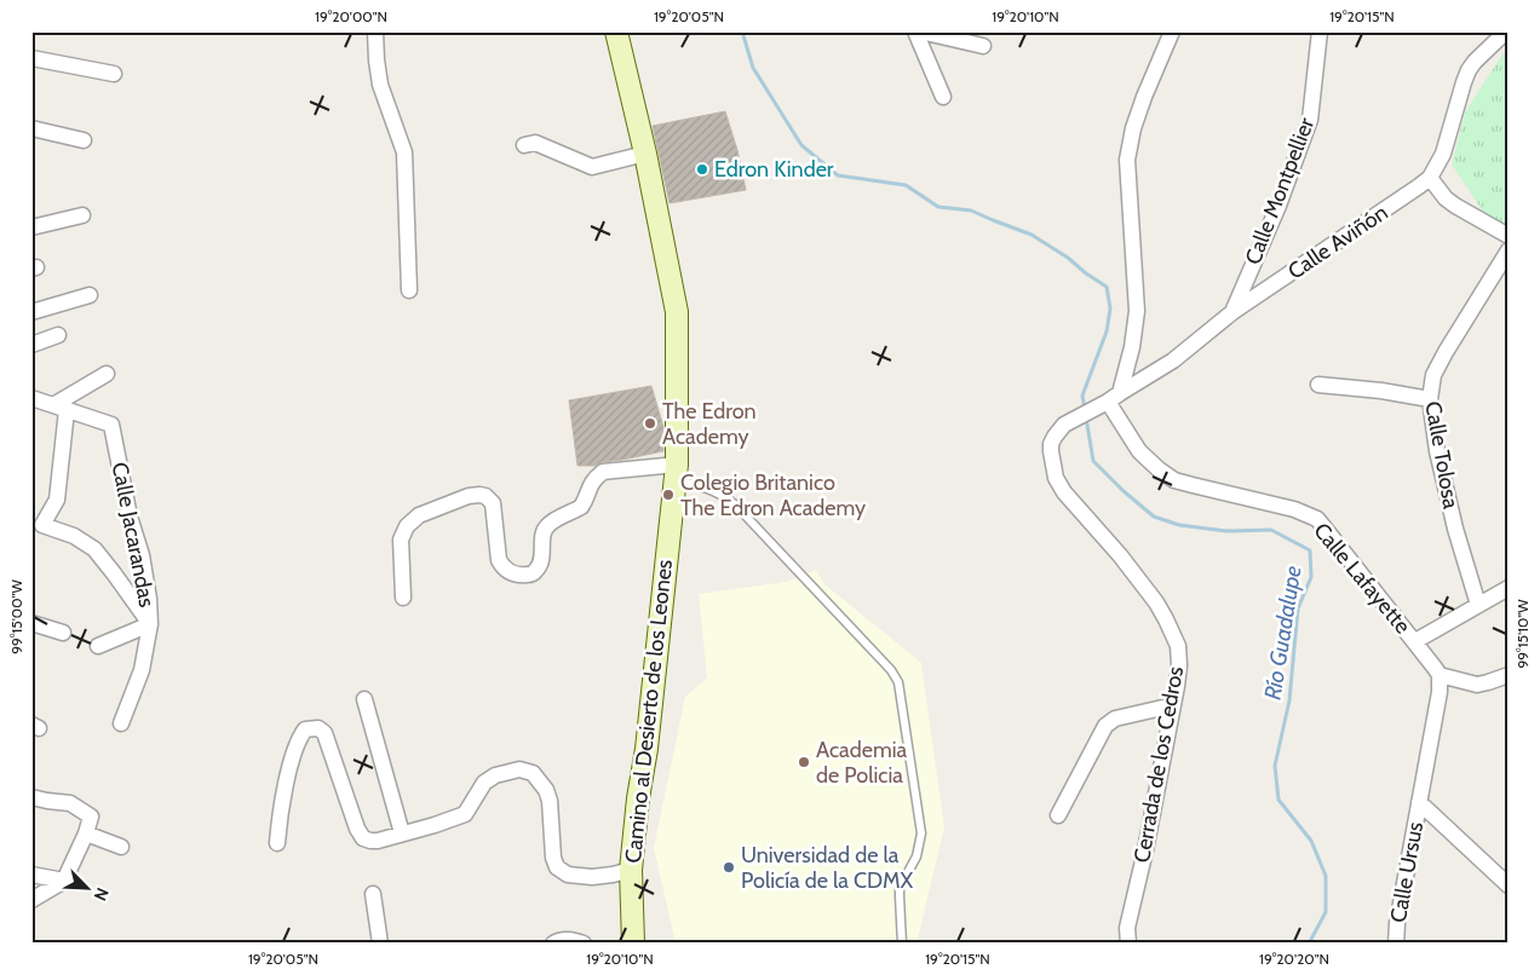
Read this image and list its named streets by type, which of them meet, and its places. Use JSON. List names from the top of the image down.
{
  "streets": {
    "main road": ["Camino al Desierto de los Leones"],
    "street": [
      "Calle Montpellier",
      "Calle Aviñón",
      "Calle Tolosa",
      "Calle Jacarandas",
      "Calle Lafayette",
      "Cerrada de los Cedros",
      "Calle Ursus"
    ]
  },
  "crossings": [
    ["Calle Montpellier", "Calle Aviñón"],
    ["Calle Aviñón", "Calle Lafayette"],
    ["Calle Aviñón", "Cerrada de los Cedros"],
    ["Calle Lafayette", "Cerrada de los Cedros"]
  ],
  "water": ["Río Guadalupe"],
  "places": [
    "Edron Kinder",
    "The Edron Academy",
    "Colegio Britanico The Edron Academy",
    "Academia de Policia",
    "Universidad de la Policía de la CDMX"
  ],
  "north": "bottom right",
  "coordinates": [
    "19°20'00\"N",
    "19°20'05\"N",
    "19°20'10\"N",
    "19°20'15\"N",
    "99°15'00\"W",
    "99°15'10\"W",
    "19°20'20\"N"
  ]
}
